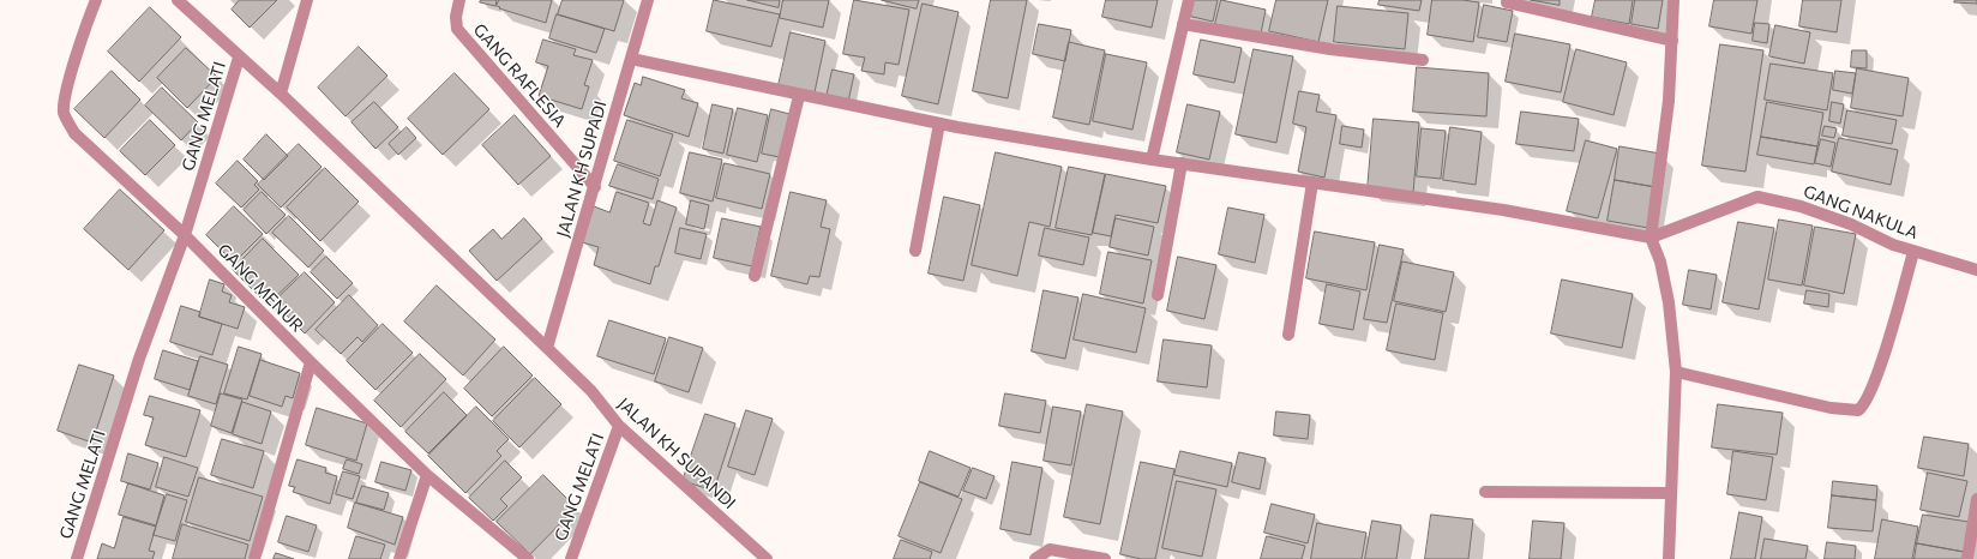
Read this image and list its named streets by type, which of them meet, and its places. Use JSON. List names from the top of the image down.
{
  "streets": {
    "street": [
      "GANG RAFLESIA",
      "GANG MELATI",
      "JALAN KH SUPADI",
      "GANG NAKULA",
      "GANG MENUR",
      "JALAN KH SUPANDI"
    ]
  },
  "crossings": [
    ["GANG RAFLESIA", "JALAN KH SUPADI"],
    ["GANG MELATI", "JALAN KH SUPADI"],
    ["GANG MELATI", "GANG MENUR"],
    ["GANG MELATI", "JALAN KH SUPANDI"],
    ["JALAN KH SUPADI", "JALAN KH SUPANDI"]
  ]
}
